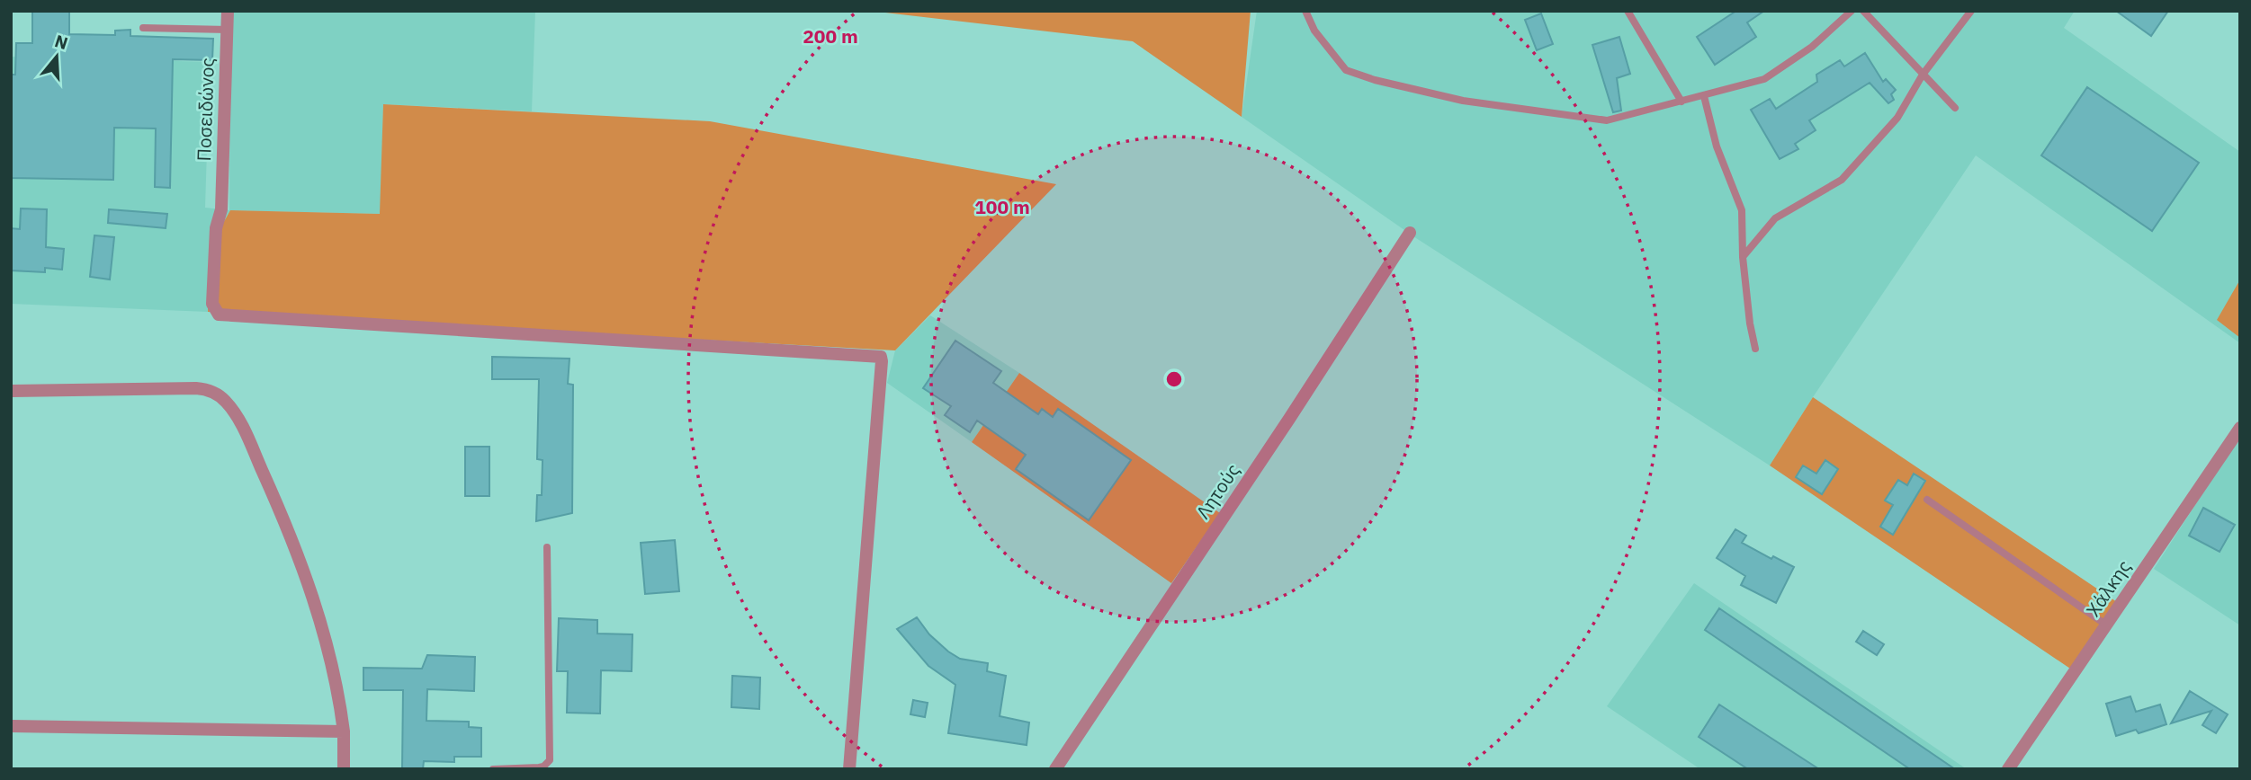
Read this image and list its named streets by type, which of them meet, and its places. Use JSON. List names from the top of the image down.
{
  "streets": {
    "street": ["Ποσειδώνος", "Λητούς", "Χάλκης"]
  },
  "north": "top",
  "rings": ["200 m", "100 m"]
}
